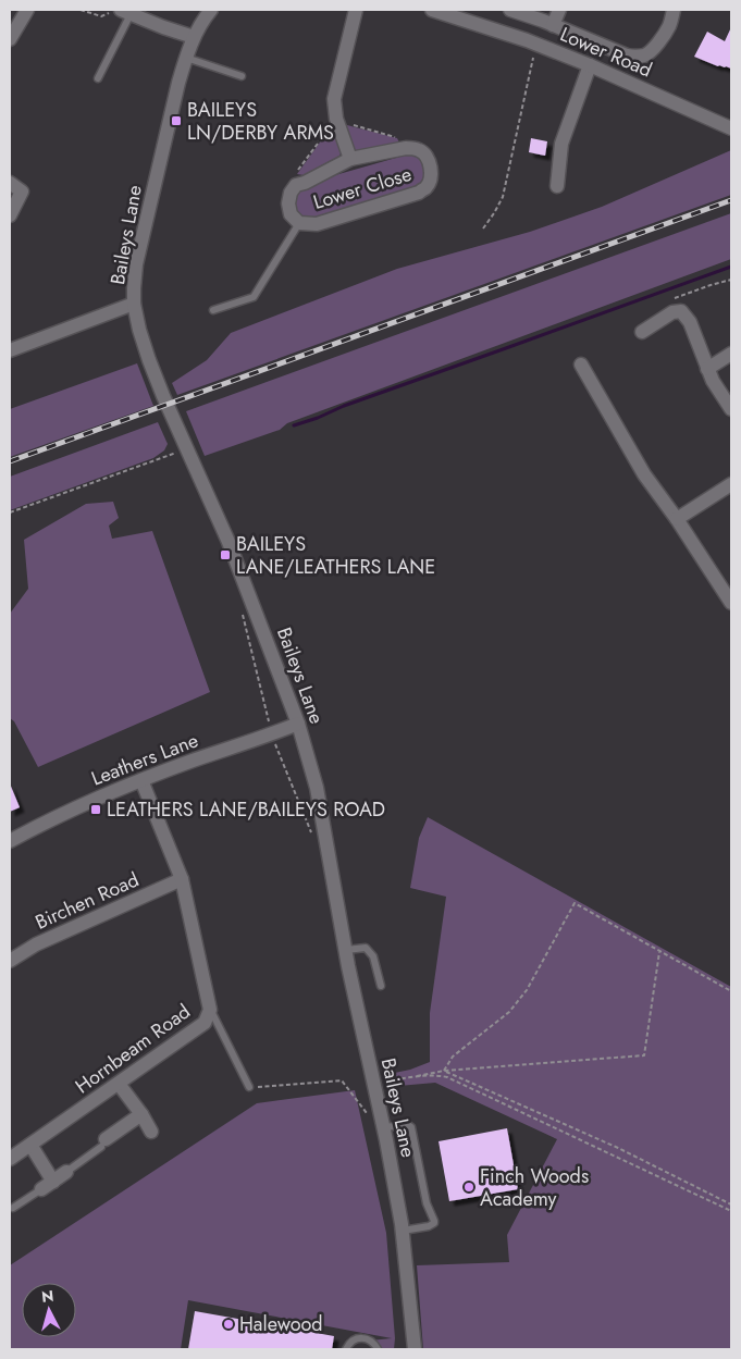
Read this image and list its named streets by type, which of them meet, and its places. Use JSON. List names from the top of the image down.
{
  "streets": {
    "street": [
      "Lower Road",
      "Lower Close",
      "Baileys Lane",
      "Leathers Lane",
      "Birchen Road",
      "Hornbeam Road"
    ]
  },
  "crossings": [
    ["Baileys Lane", "Leathers Lane"],
    ["Leathers Lane", "Hornbeam Road"],
    ["Birchen Road", "Hornbeam Road"]
  ],
  "places": {
    "transit": ["BAILEYS LN/DERBY ARMS", "BAILEYS LANE/LEATHERS LANE", "LEATHERS LANE/BAILEYS ROAD"],
    "other": ["Finch Woods Academy", "Halewood"]
  },
  "north": "top"
}
